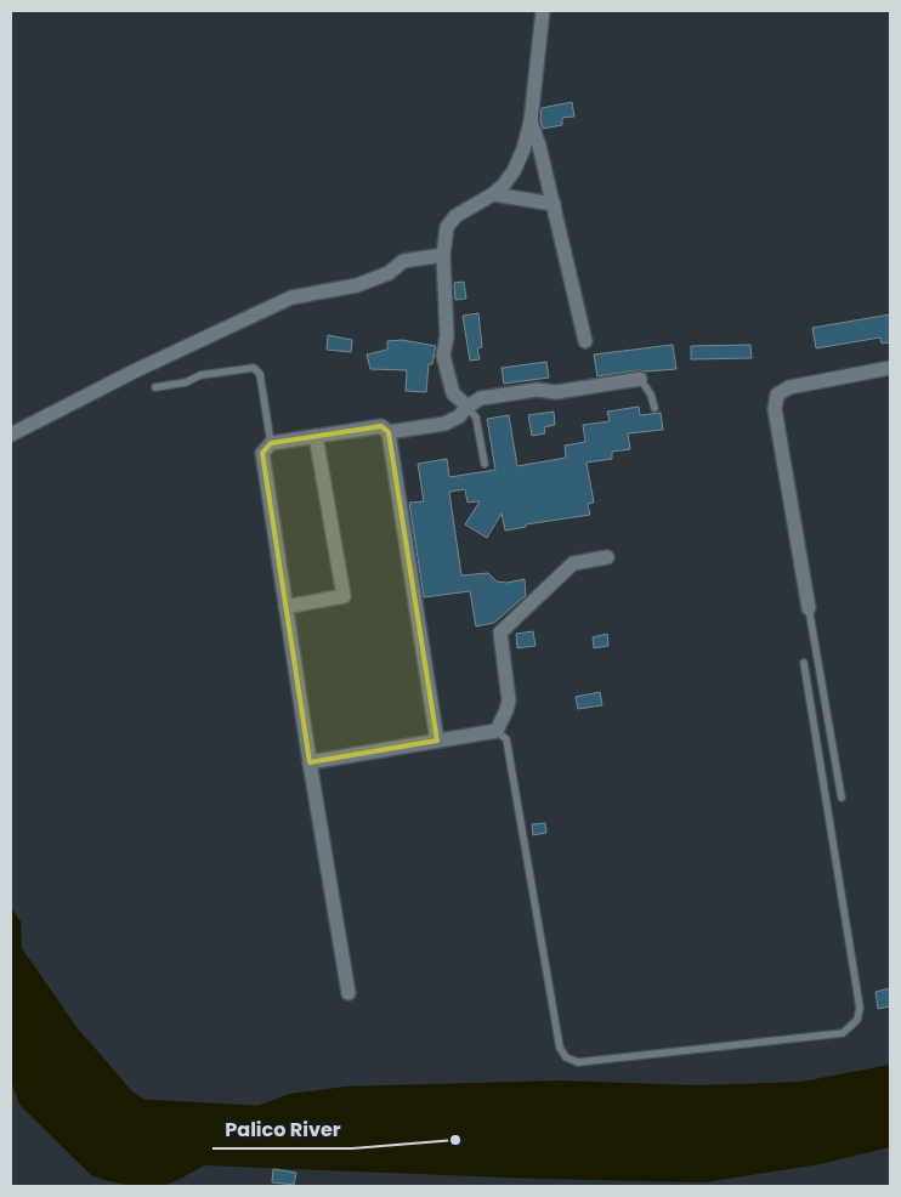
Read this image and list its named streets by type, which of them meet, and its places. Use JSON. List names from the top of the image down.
{
  "places": ["Palico River"]
}
